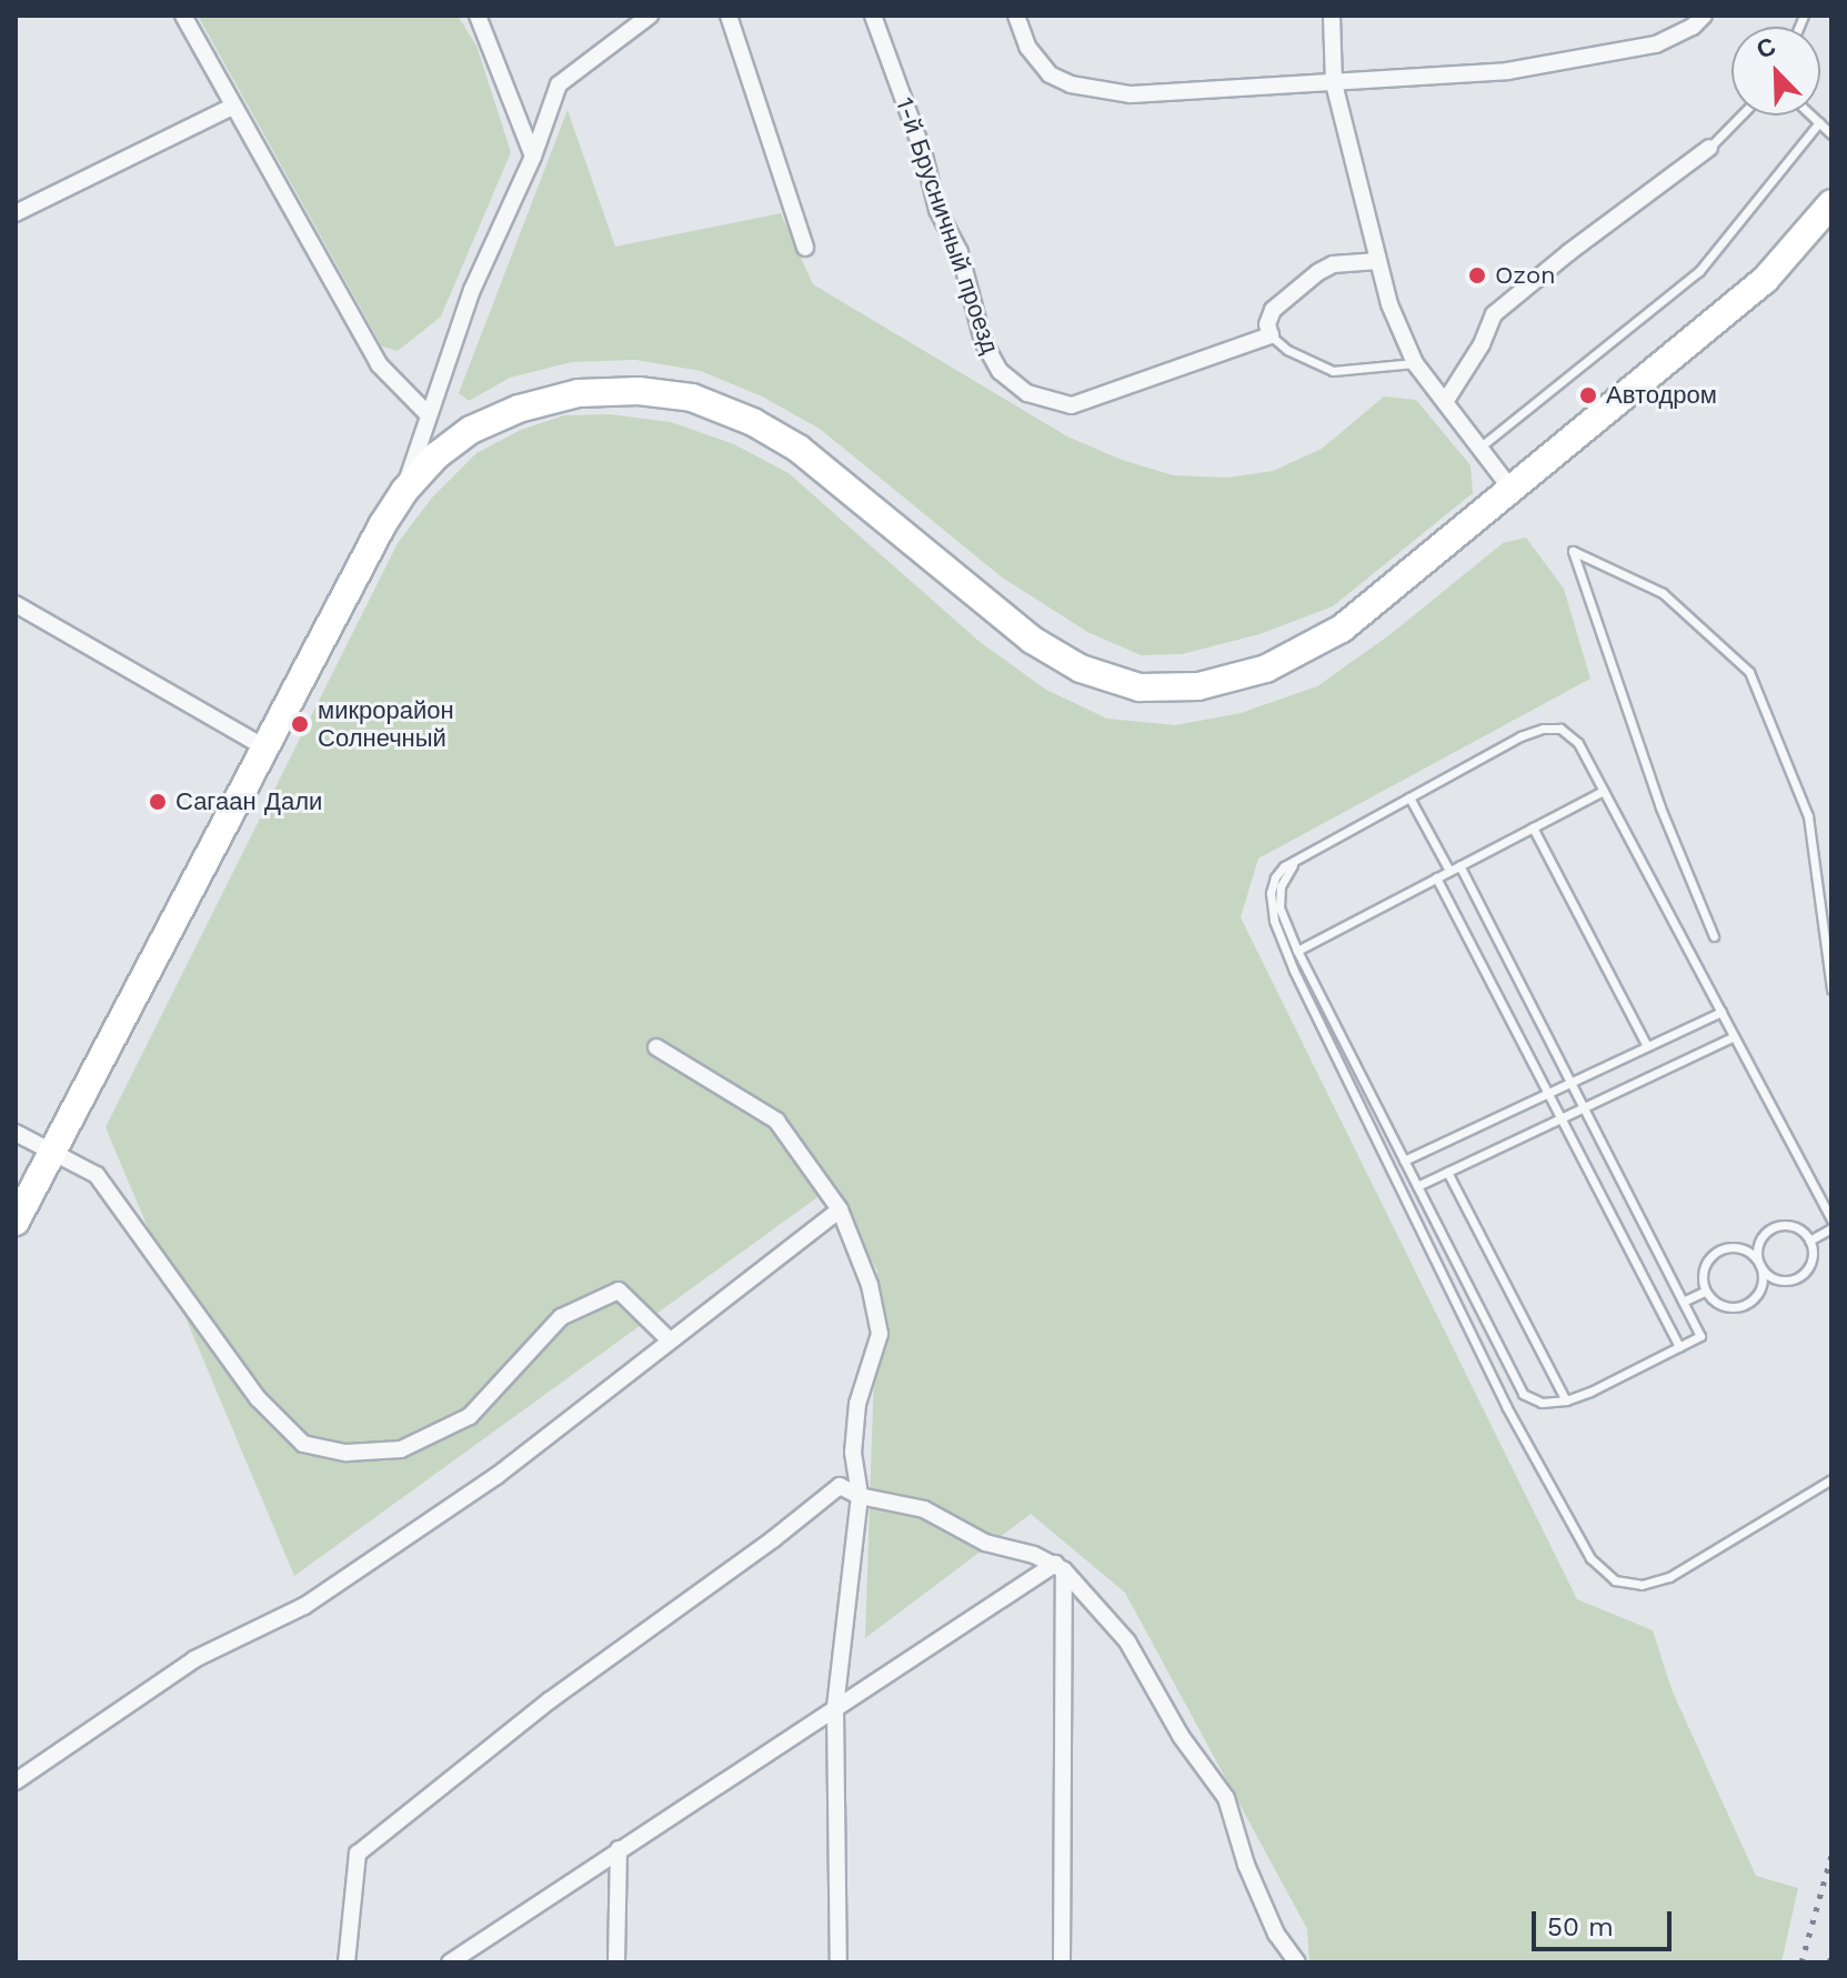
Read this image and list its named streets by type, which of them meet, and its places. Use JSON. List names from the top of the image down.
{
  "streets": {
    "street": ["1-й Брусничный проезд"]
  },
  "places": [
    "Ozon",
    "Автодром",
    "микрорайон Солнечный",
    "Сагаан Дали"
  ],
  "scale_bar": "50 m",
  "north": "top left"
}
